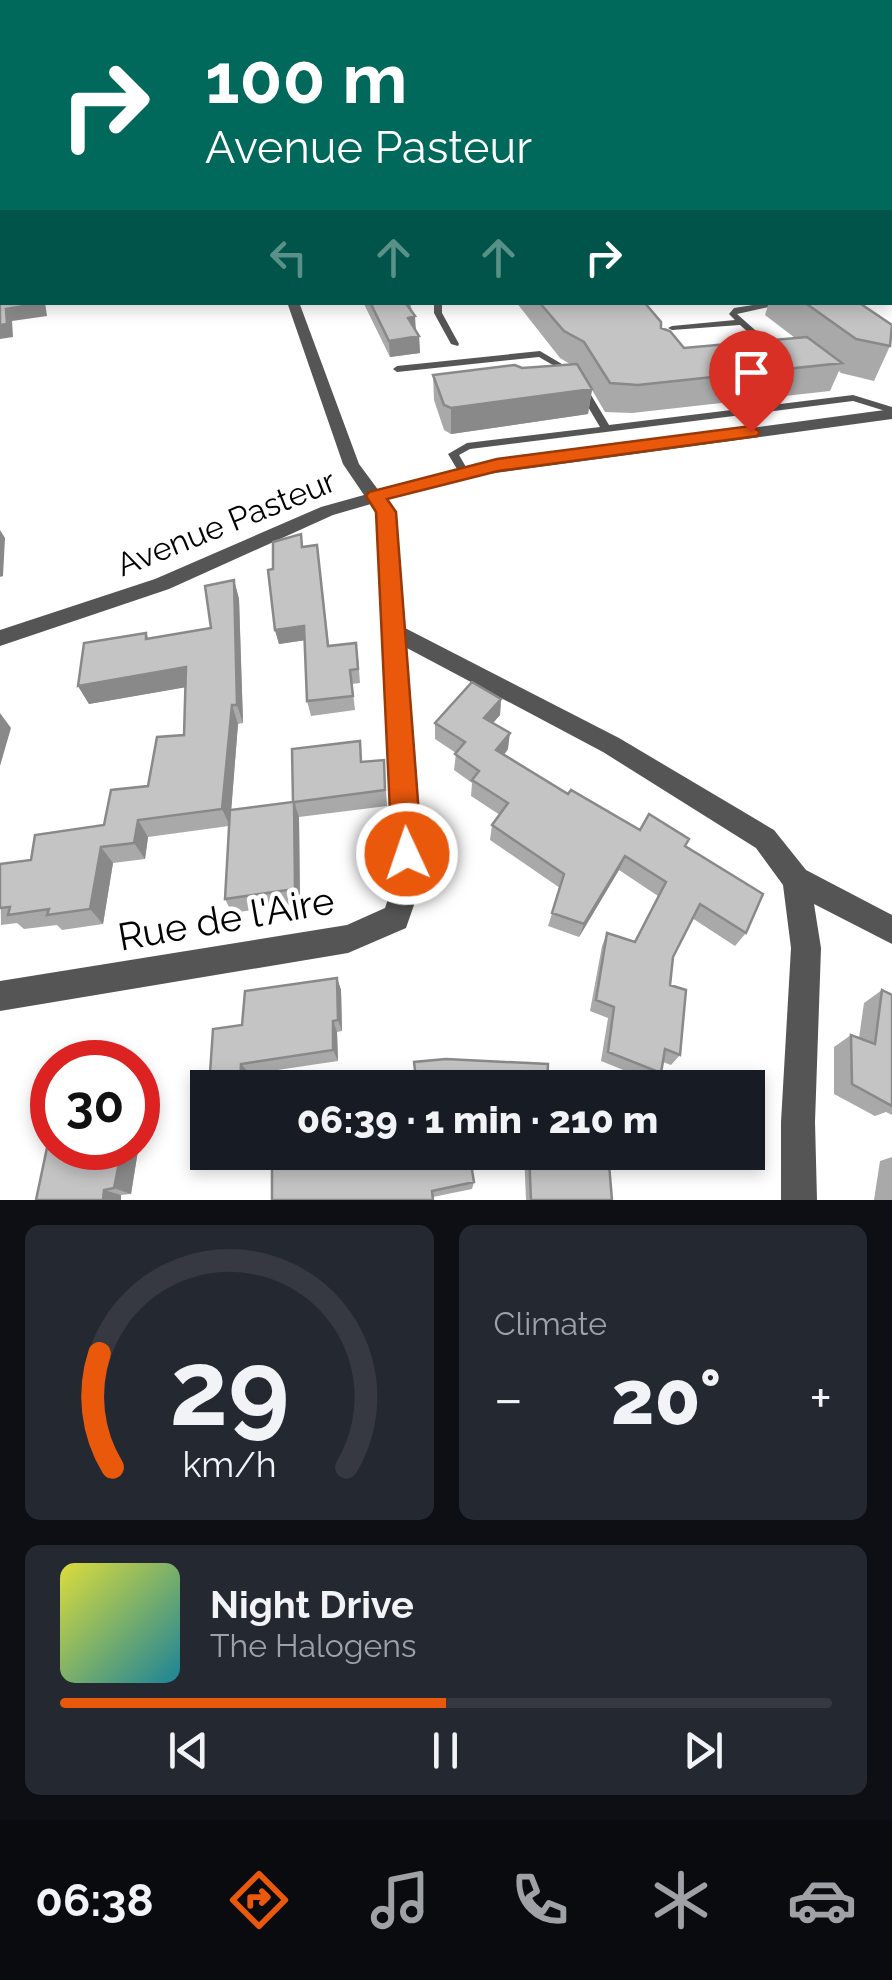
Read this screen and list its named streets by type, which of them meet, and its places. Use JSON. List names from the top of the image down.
{
  "streets": {
    "street": ["Avenue Pasteur", "Rue de l'Aire"]
  },
  "crossings": [
    ["Avenue Pasteur", "Rue de l'Aire"]
  ],
  "page": {
    "turn": ["100 m", "Avenue Pasteur"],
    "limit": "30",
    "trip": "06:39 · 1 min · 210 m",
    "tile": "Climate",
    "heat": ["−", "20°", "+"],
    "song": ["Night Drive", "The Halogens"],
    "tabs": "06:38",
    "gauge": ["29", "km/h"]
  }
}
